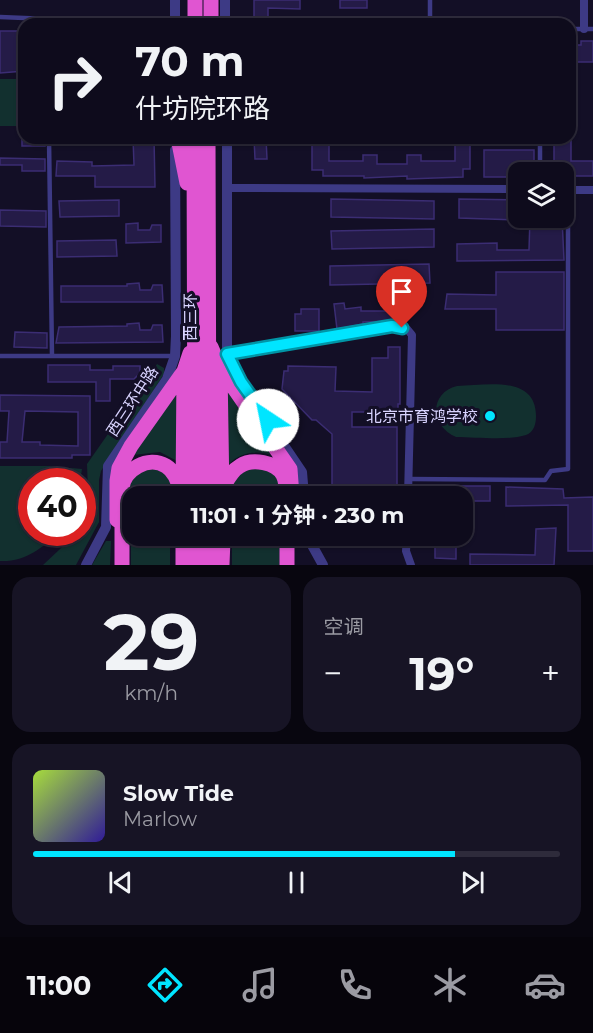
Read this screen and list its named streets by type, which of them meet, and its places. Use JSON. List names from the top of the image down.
{
  "streets": {
    "highway": ["西三环"],
    "street": ["西三环中路"]
  },
  "places": ["北京市育鸿学校"],
  "page": {
    "turn": ["70 m", "什坊院环路"],
    "limit": "40",
    "trip": "11:01 · 1 分钟 · 230 m",
    "tile": [
      ["29", "km/h"],
      "空调"
    ],
    "heat": ["−", "19°", "+"],
    "song": ["Slow Tide", "Marlow"],
    "tabs": "11:00"
  }
}
